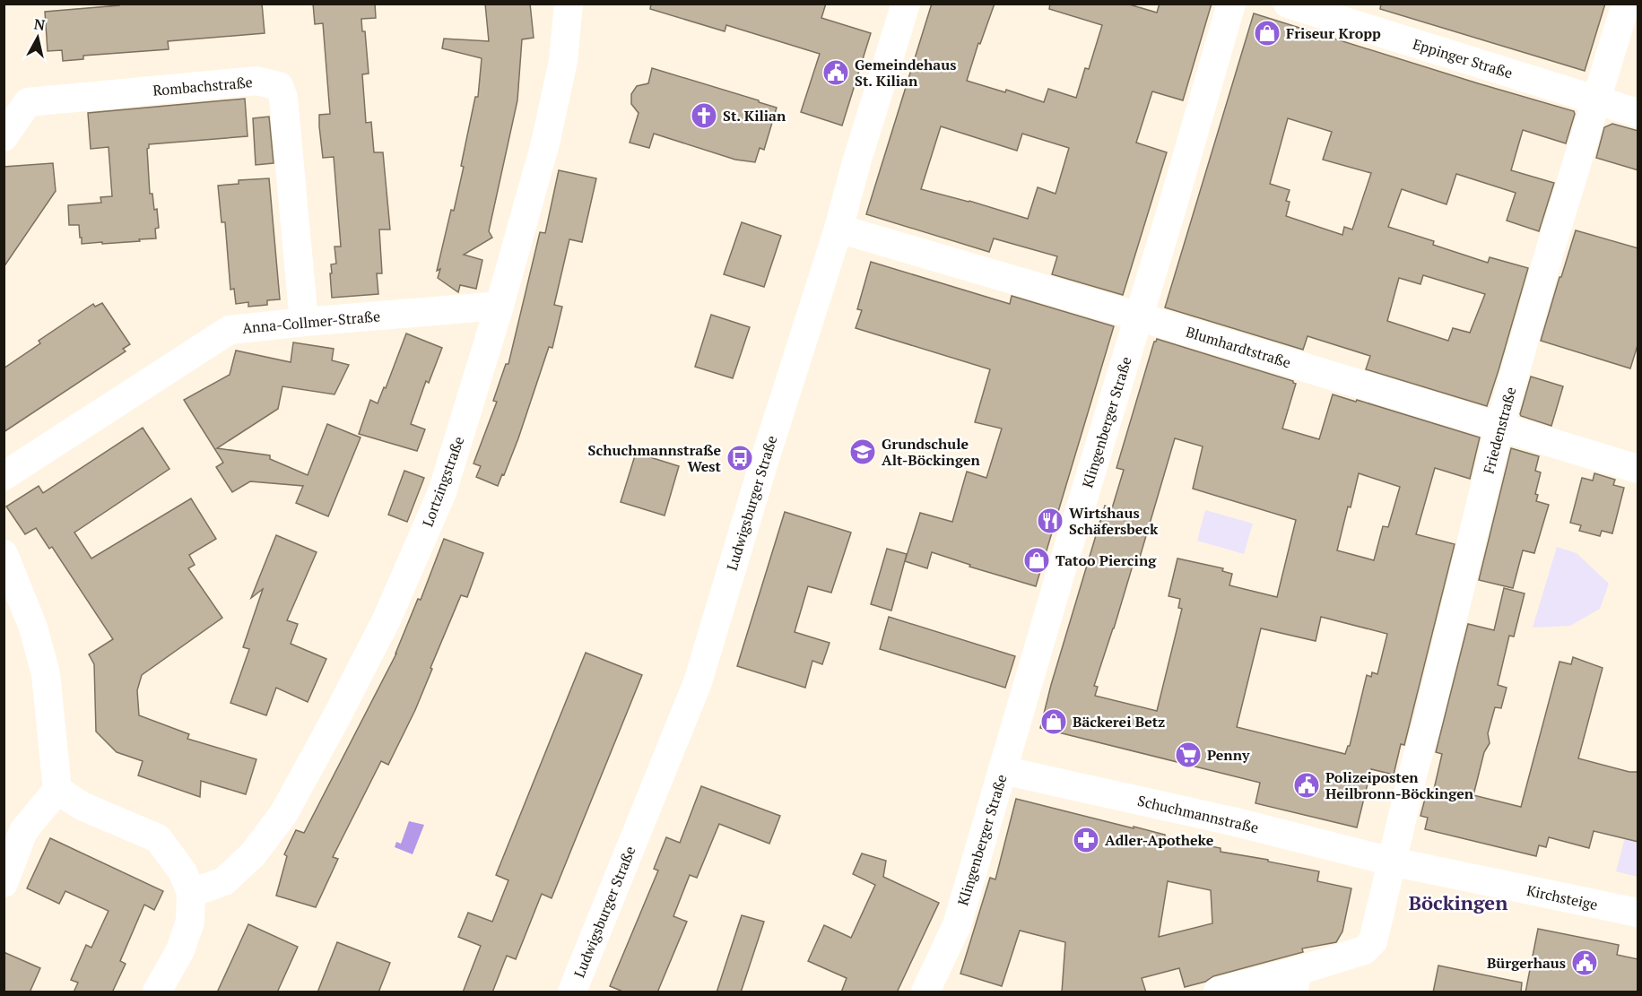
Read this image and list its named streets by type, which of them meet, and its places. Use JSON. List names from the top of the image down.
{
  "streets": {
    "street": [
      "Eppinger Straße",
      "Rombachstraße",
      "Anna-Collmer-Straße",
      "Blumhardtstraße",
      "Klingenberger Straße",
      "Friedenstraße",
      "Lortzingstraße",
      "Ludwigsburger Straße",
      "Schuchmannstraße",
      "Kirchsteige"
    ]
  },
  "crossings": [
    ["Eppinger Straße", "Friedenstraße"],
    ["Rombachstraße", "Anna-Collmer-Straße"],
    ["Anna-Collmer-Straße", "Lortzingstraße"],
    ["Blumhardtstraße", "Klingenberger Straße"],
    ["Blumhardtstraße", "Friedenstraße"],
    ["Blumhardtstraße", "Ludwigsburger Straße"],
    ["Klingenberger Straße", "Schuchmannstraße"],
    ["Friedenstraße", "Schuchmannstraße"],
    ["Friedenstraße", "Kirchsteige"],
    ["Schuchmannstraße", "Kirchsteige"]
  ],
  "districts": ["Böckingen"],
  "places": {
    "shop": ["Friseur Kropp", "Tatoo Piercing", "Bäckerei Betz"],
    "public building": ["Gemeindehaus St. Kilian", "Polizeiposten Heilbronn-Böckingen", "Bürgerhaus"],
    "church": ["St. Kilian"],
    "school or university": ["Grundschule Alt-Böckingen"],
    "bus stop": ["Schuchmannstraße West"],
    "restaurant": ["Wirtshaus Schäfersbeck"],
    "supermarket": ["Penny"],
    "pharmacy": ["Adler-Apotheke"]
  },
  "north": "top"
}
